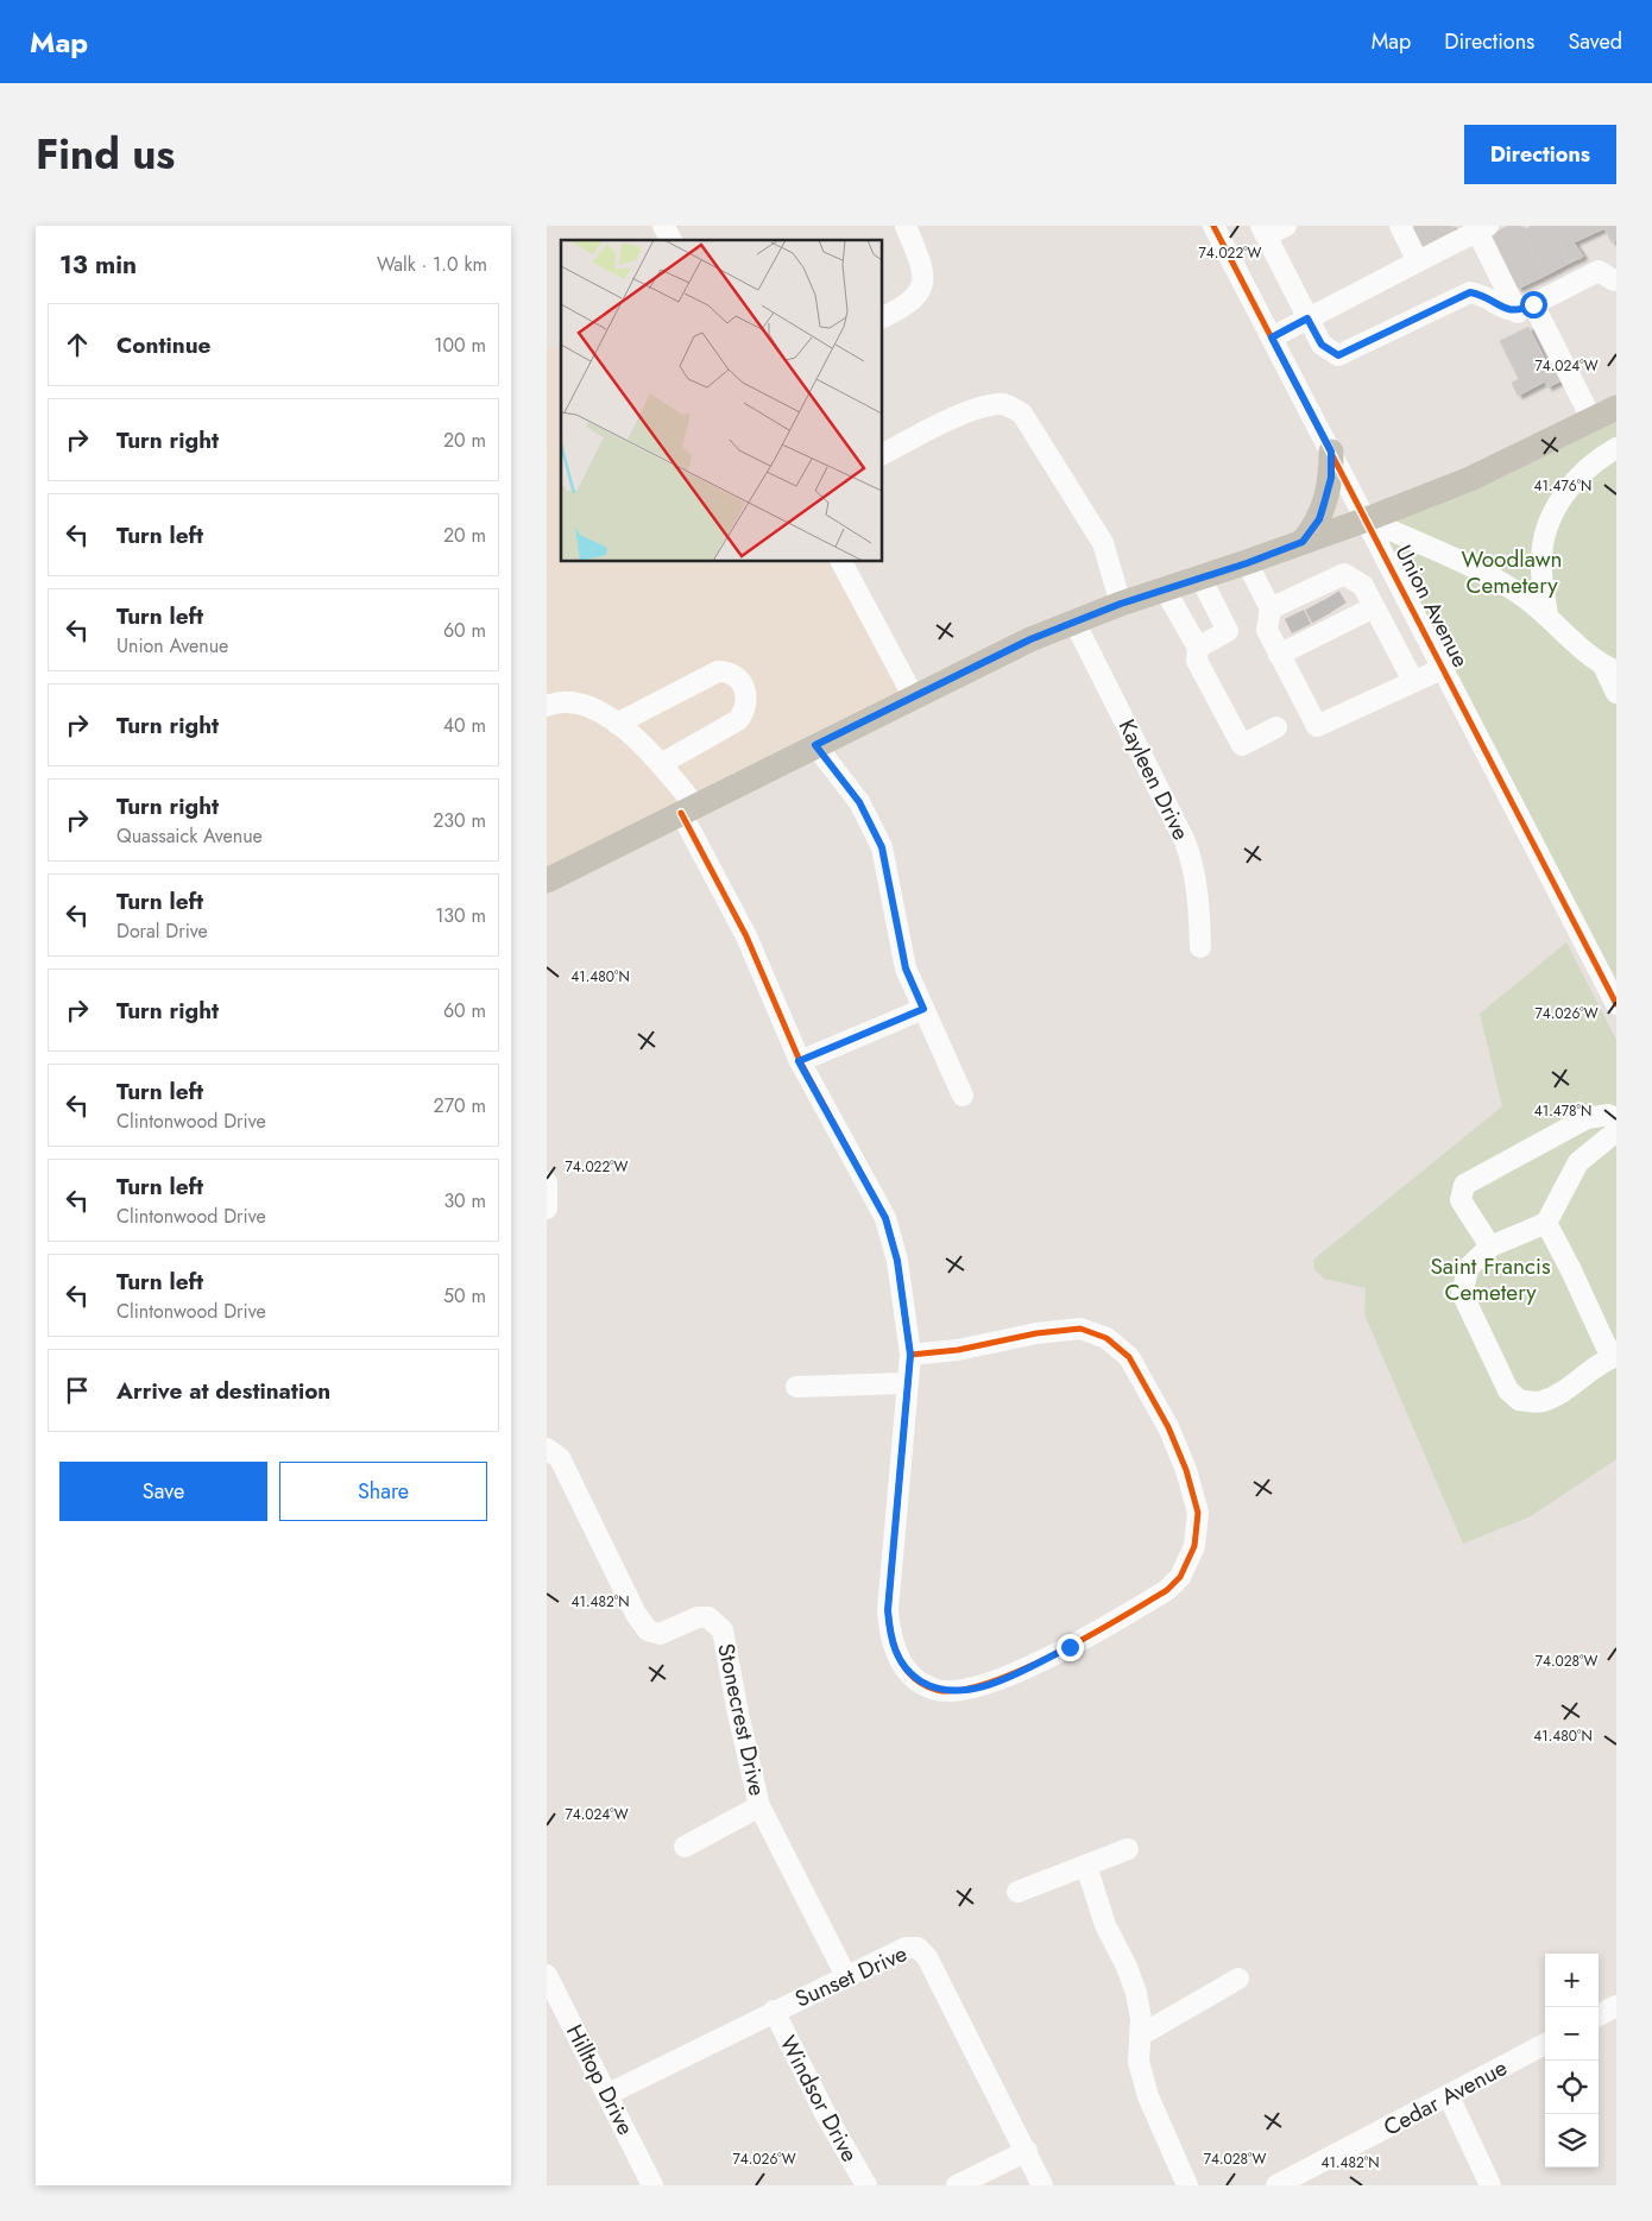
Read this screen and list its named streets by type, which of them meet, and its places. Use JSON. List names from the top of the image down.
{
  "streets": {
    "street": [
      "Union Avenue",
      "Kayleen Drive",
      "Stonecrest Drive",
      "Sunset Drive",
      "Hilltop Drive",
      "Cedar Avenue",
      "Windsor Drive"
    ]
  },
  "crossings": [
    ["Stonecrest Drive", "Sunset Drive"],
    ["Sunset Drive", "Hilltop Drive"],
    ["Sunset Drive", "Windsor Drive"]
  ],
  "parks": ["Woodlawn Cemetery", "Saint Francis Cemetery"],
  "page": {
    "header": "Map",
    "nav": ["Map", "Directions", "Saved"],
    "title": "Find us",
    "buttons": [
      "Directions",
      ["Save", "Share"]
    ],
    "heading": ["13 min", "Walk · 1.0 km"],
    "list": [
      ["Continue", "100 m"],
      ["Turn right", "20 m"],
      ["Turn left", "20 m"],
      ["Turn left", "Union Avenue", "60 m"],
      ["Turn right", "40 m"],
      ["Turn right", "Quassaick Avenue", "230 m"],
      ["Turn left", "Doral Drive", "130 m"],
      ["Turn right", "60 m"],
      ["Turn left", "Clintonwood Drive", "270 m"],
      ["Turn left", "Clintonwood Drive", "30 m"],
      ["Turn left", "Clintonwood Drive", "50 m"],
      "Arrive at destination"
    ],
    "map_buttons": ["+", "−"]
  },
  "coordinates": [
    "74.022°W",
    "74.024°W",
    "41.476°N",
    "41.480°N",
    "74.026°W",
    "41.478°N",
    "41.482°N",
    "74.028°W"
  ]
}
